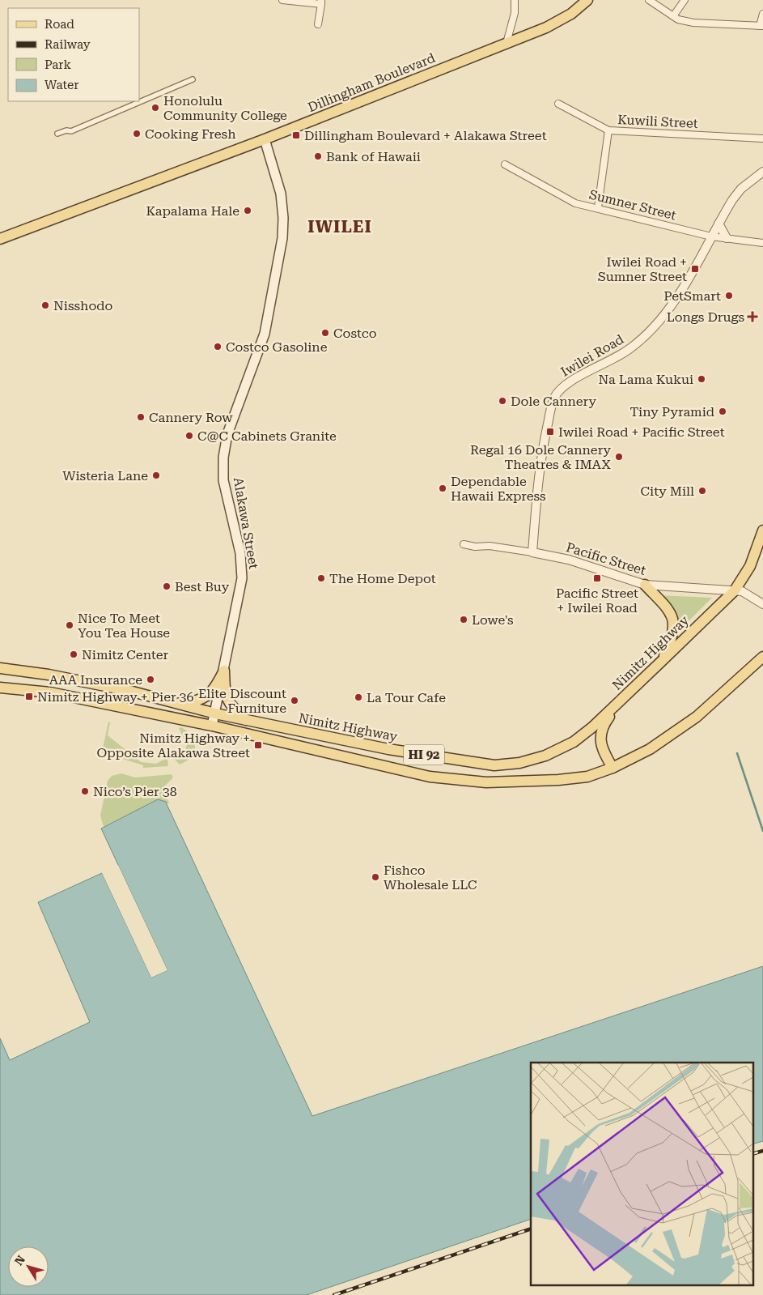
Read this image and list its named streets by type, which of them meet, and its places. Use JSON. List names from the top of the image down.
{
  "streets": {
    "main road": [
      "Dillingham Boulevard",
      "Alakawa Street",
      "Nimitz Highway",
      "HI 92"
    ],
    "street": [
      "Kuwili Street",
      "Sumner Street",
      "Iwilei Road",
      "Pacific Street"
    ]
  },
  "crossings": [
    ["Dillingham Boulevard", "Alakawa Street"],
    ["Sumner Street", "Iwilei Road"],
    ["Iwilei Road", "Pacific Street"],
    ["Alakawa Street", "Nimitz Highway"],
    ["Alakawa Street", "HI 92"],
    ["Pacific Street", "Nimitz Highway"]
  ],
  "districts": ["IWILEI"],
  "places": {
    "other": [
      "Honolulu Community College",
      "Cooking Fresh",
      "Bank of Hawaii",
      "Kapalama Hale",
      "PetSmart",
      "Nisshodo",
      "Costco",
      "Costco Gasoline",
      "Na Lama Kukui",
      "Dole Cannery",
      "Tiny Pyramid",
      "Cannery Row",
      "C@C Cabinets Granite",
      "Regal 16 Dole Cannery Theatres & IMAX",
      "Wisteria Lane",
      "Dependable Hawaii Express",
      "City Mill",
      "The Home Depot",
      "Best Buy",
      "Lowe's",
      "Nice To Meet You Tea House",
      "Nimitz Center",
      "AAA Insurance",
      "La Tour Cafe",
      "Elite Discount Furniture",
      "Nico’s Pier 38",
      "Fishco Wholesale LLC"
    ],
    "transit": [
      "Dillingham Boulevard + Alakawa Street",
      "Iwilei Road + Sumner Street",
      "Iwilei Road + Pacific Street",
      "Pacific Street + Iwilei Road",
      "Nimitz Highway + Pier 36",
      "Nimitz Highway + Opposite Alakawa Street"
    ],
    "health": ["Longs Drugs"]
  },
  "legend": [
    "Road",
    "Railway",
    "Park",
    "Water"
  ],
  "north": "top left"
}
